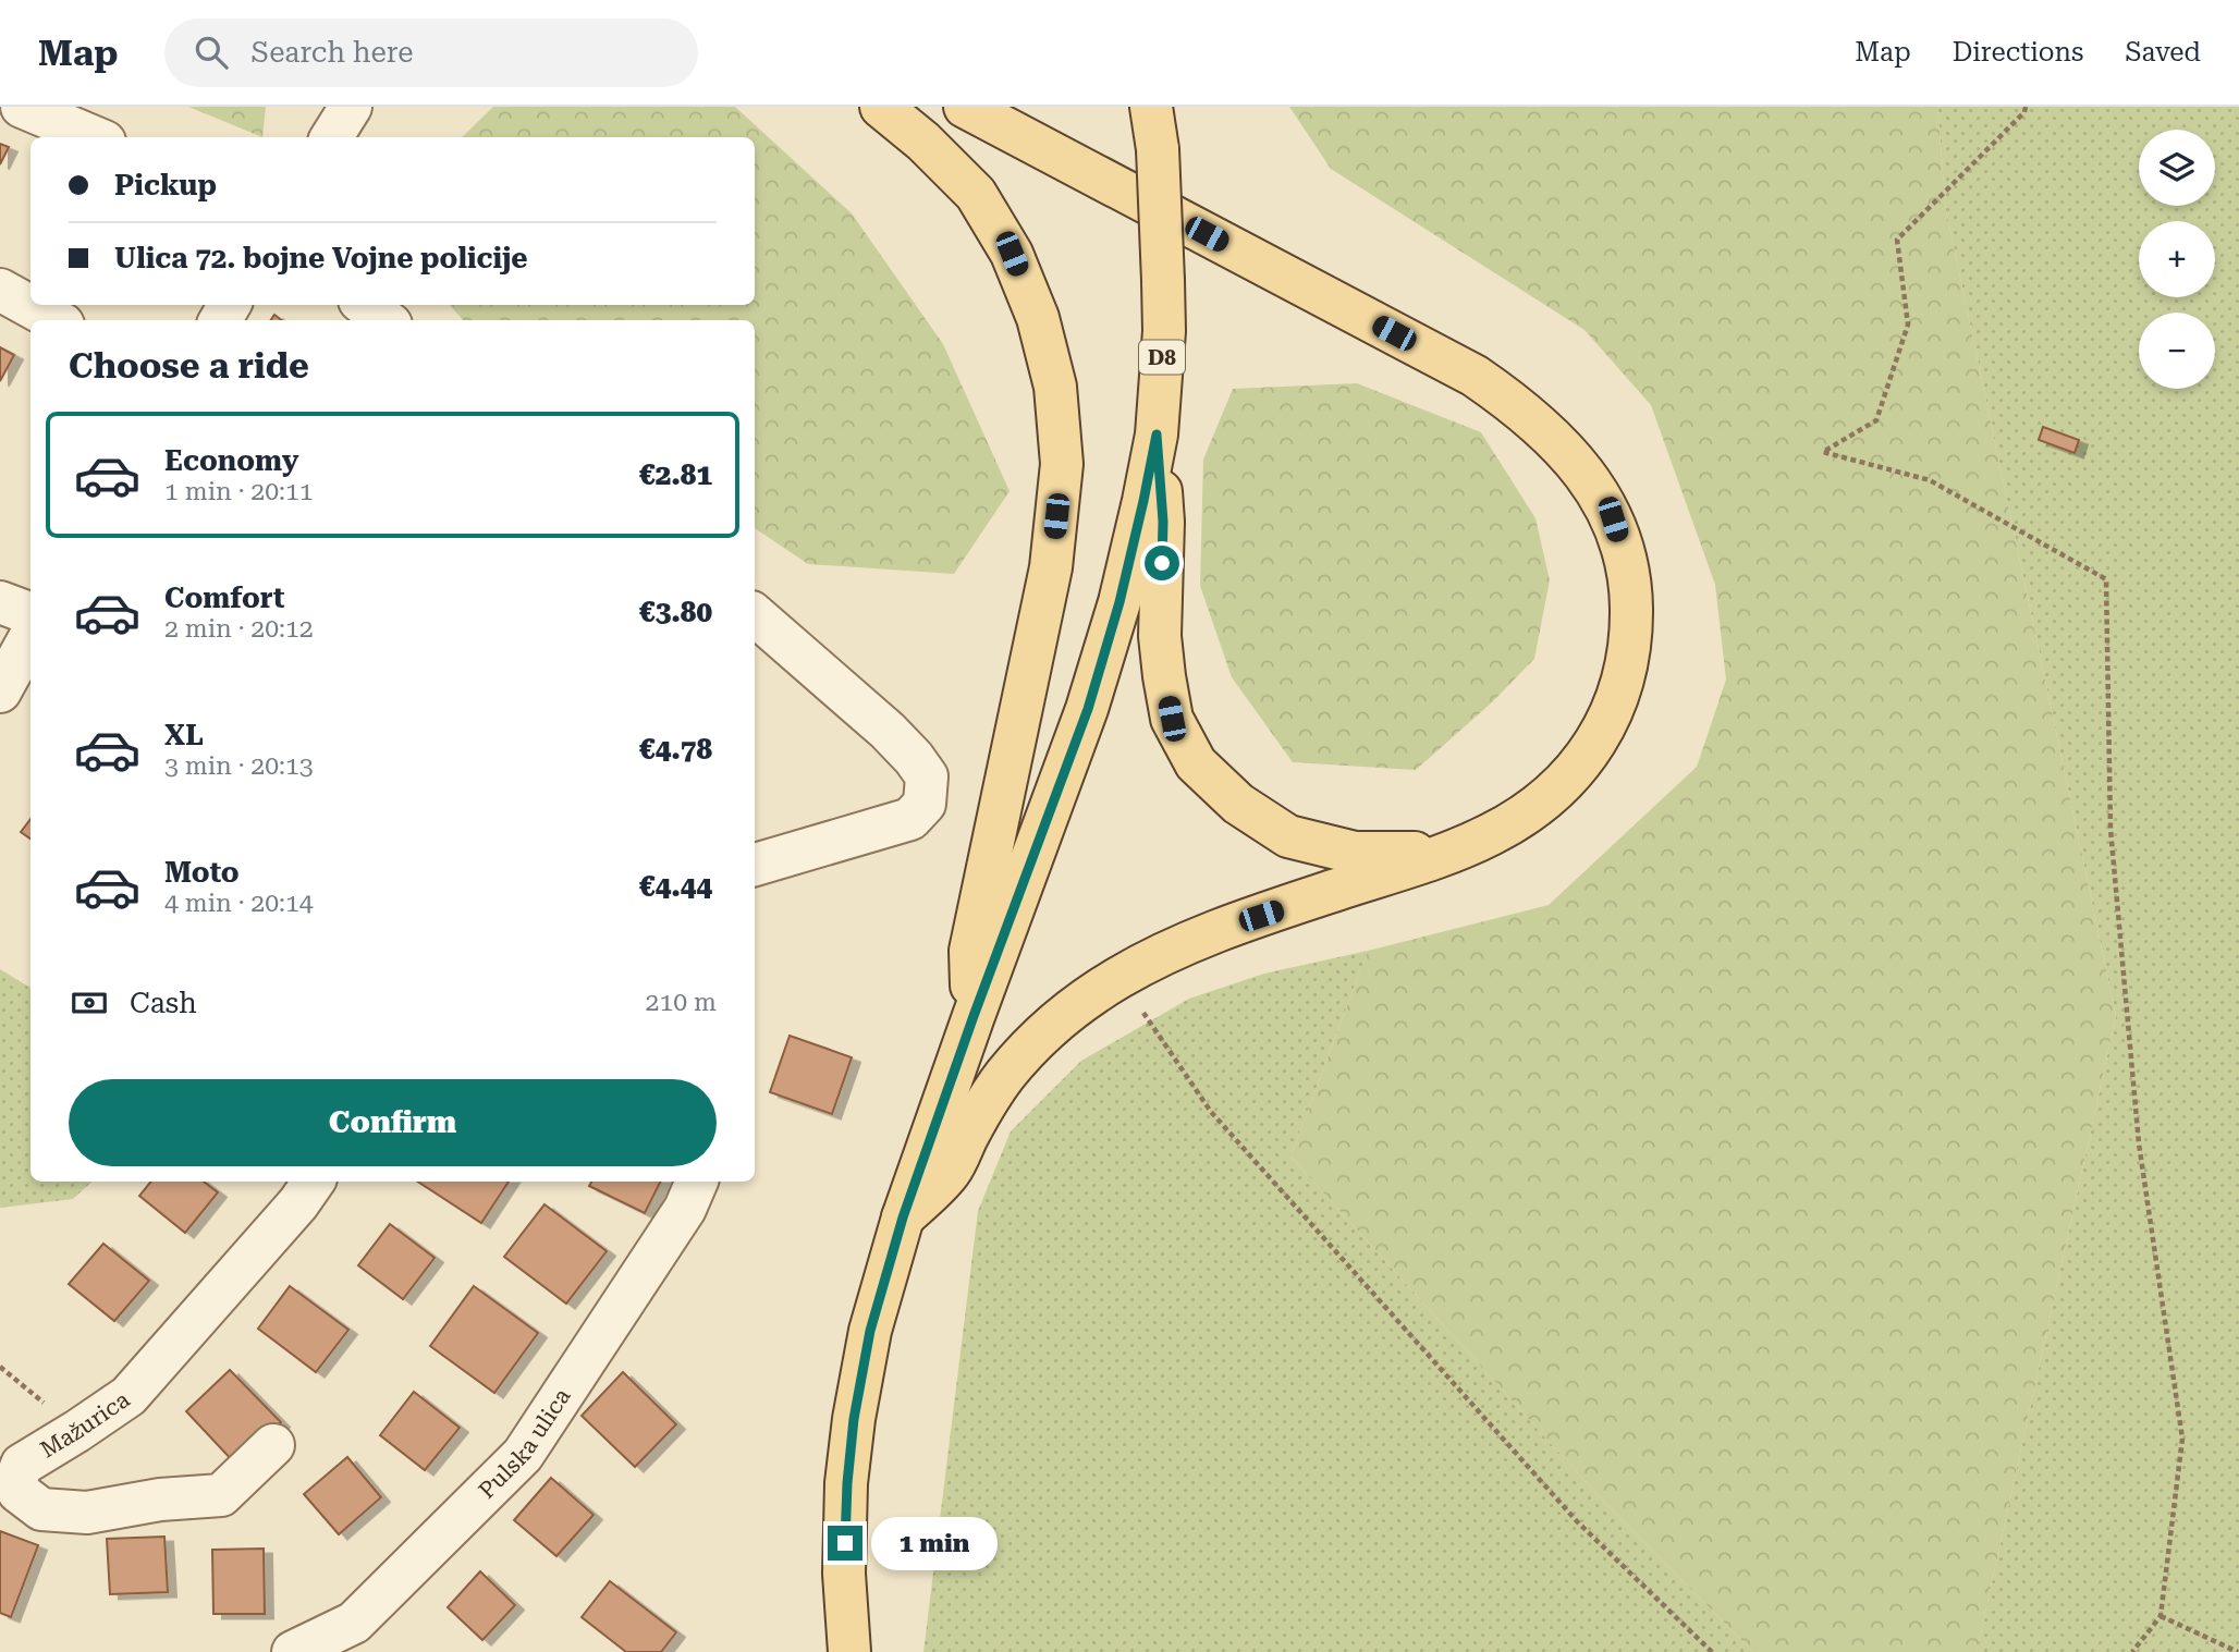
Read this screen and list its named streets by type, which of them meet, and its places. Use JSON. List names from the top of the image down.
{
  "streets": {
    "main road": ["D8"],
    "street": ["Mažurica", "Pulska ulica"]
  },
  "page": {
    "header": "Map",
    "search": "Search here",
    "nav": ["Map", "Directions", "Saved"],
    "map_buttons": ["+", "−"],
    "banner": ["Pickup", "Ulica 72. bojne Vojne policije"],
    "heading": "Choose a ride",
    "list": [
      {
        "name": "Economy",
        "note": "1 min · 20:11",
        "value": "€2.81"
      },
      {
        "name": "Comfort",
        "note": "2 min · 20:12",
        "value": "€3.80"
      },
      {
        "name": "XL",
        "note": "3 min · 20:13",
        "value": "€4.78"
      },
      {
        "name": "Moto",
        "note": "4 min · 20:14",
        "value": "€4.44"
      }
    ],
    "pay": ["Cash", "210 m"],
    "buttons": "Confirm",
    "bubble": "1 min"
  }
}
